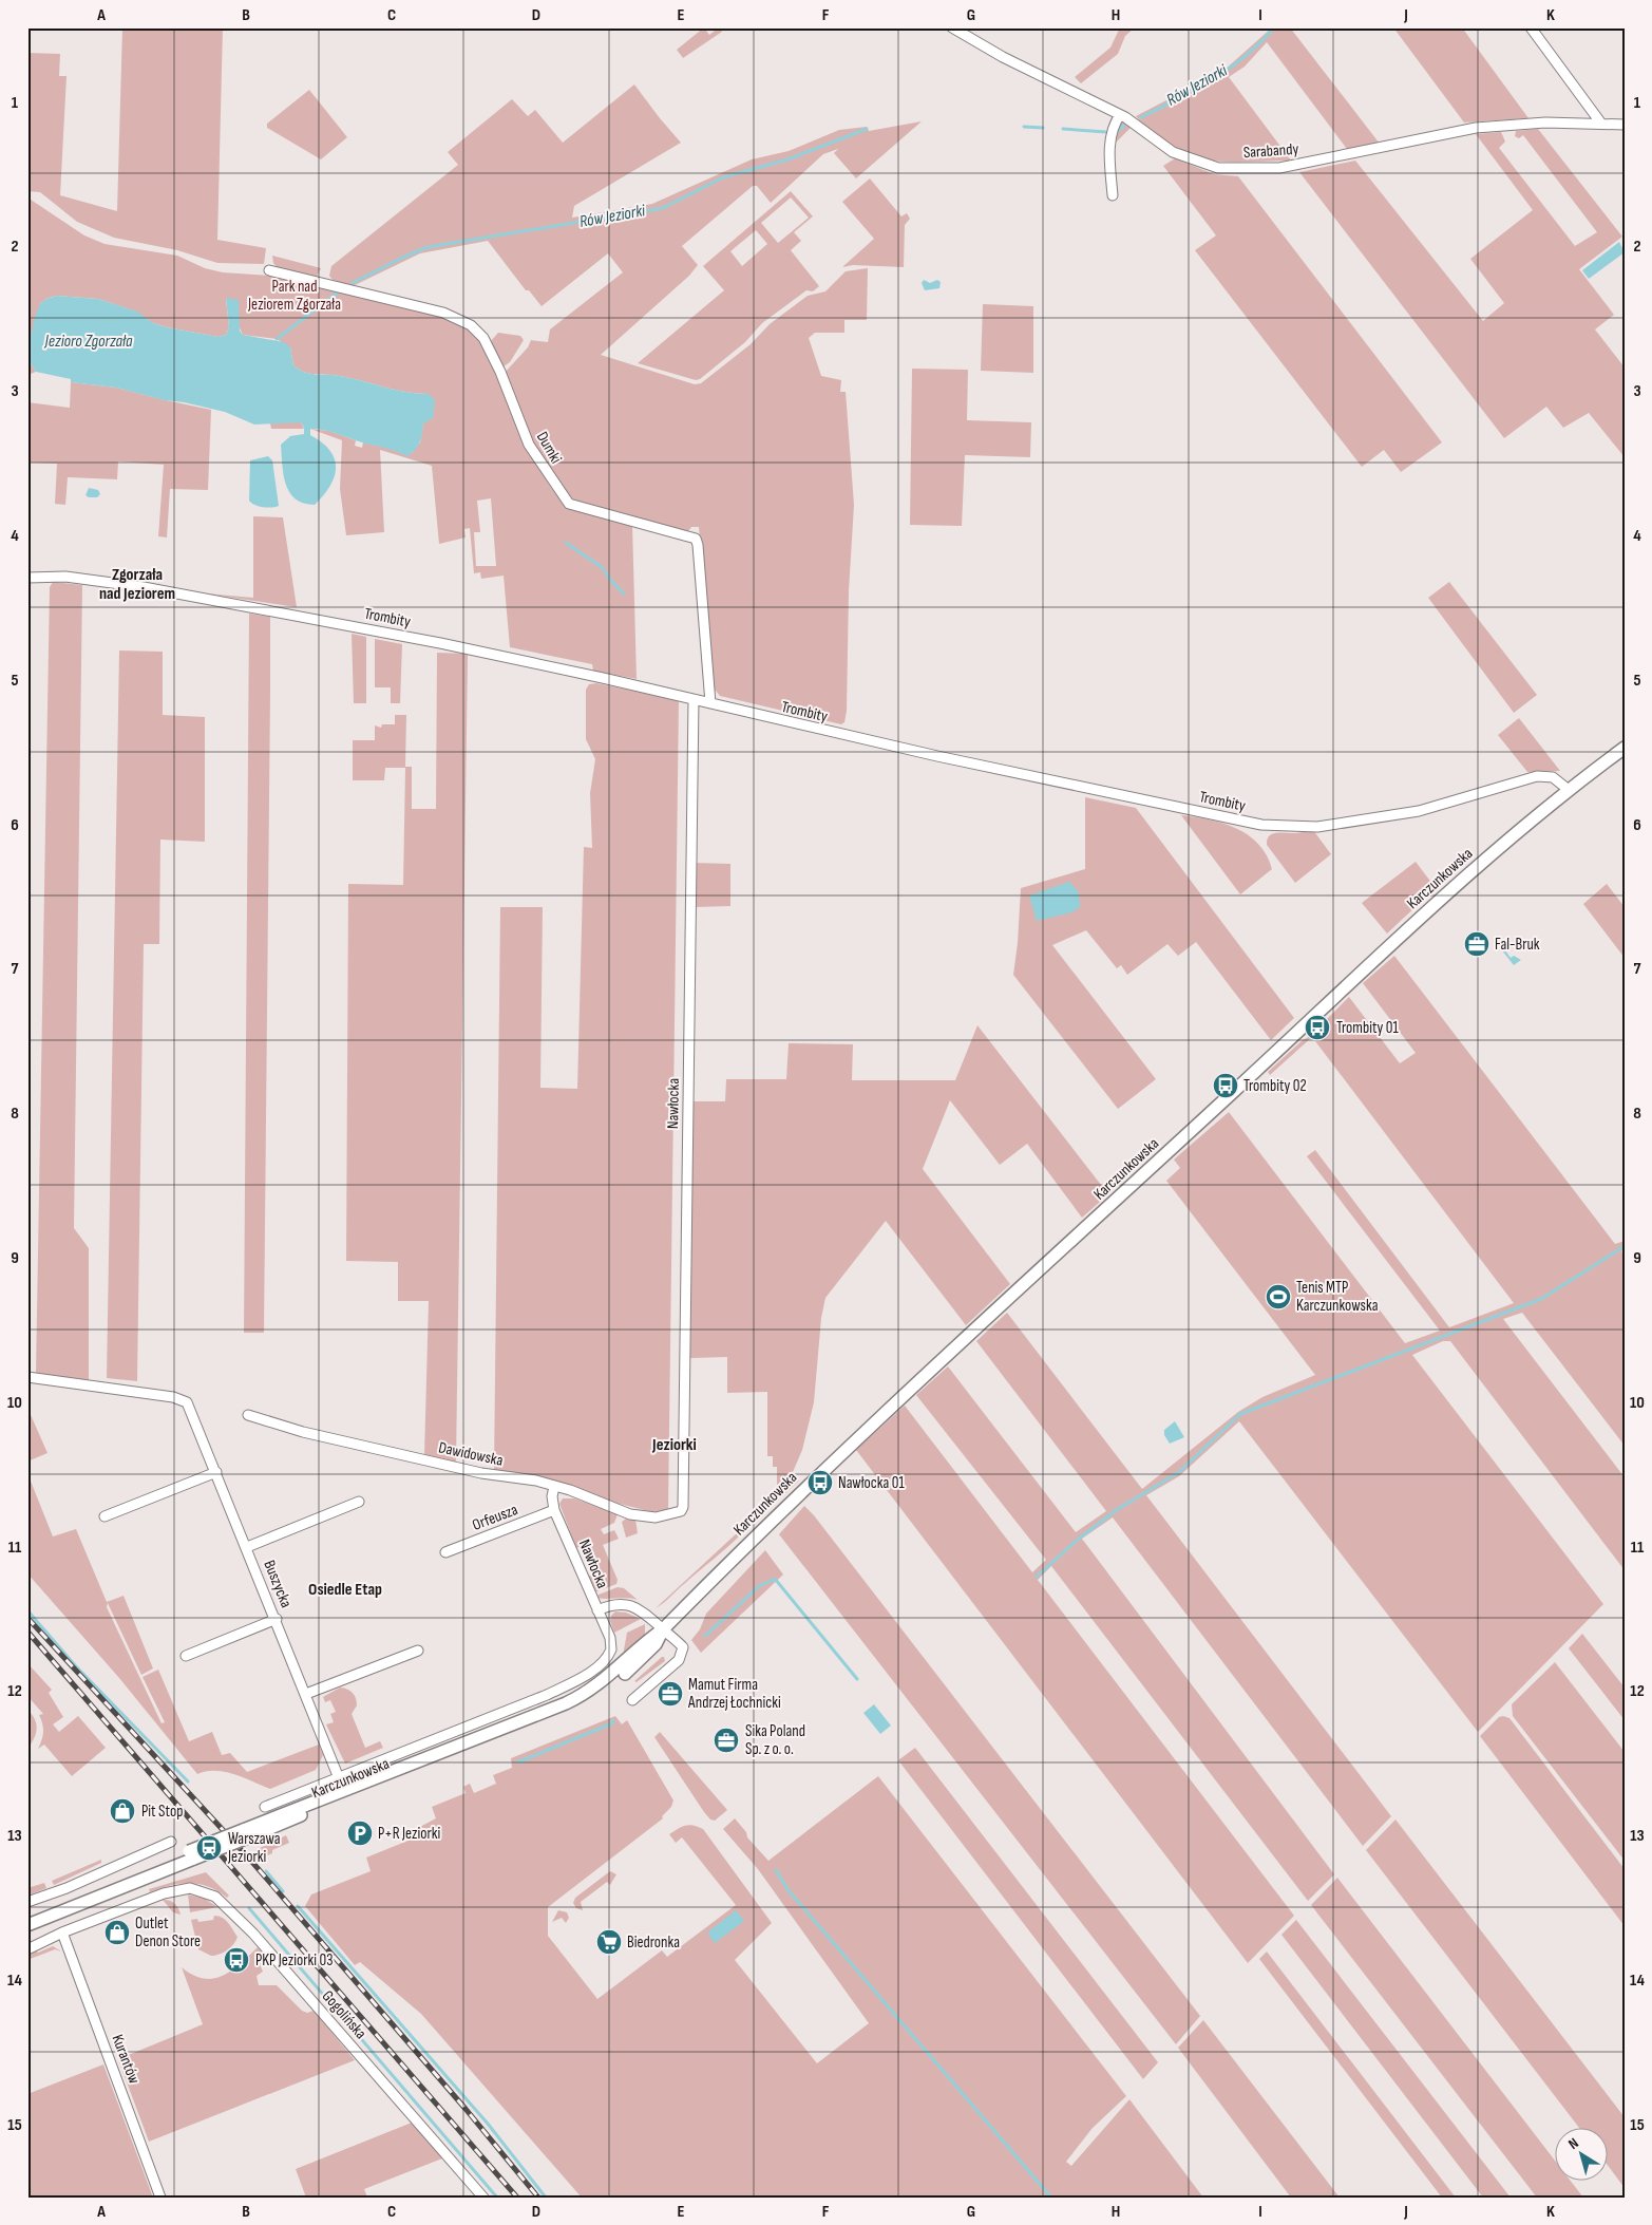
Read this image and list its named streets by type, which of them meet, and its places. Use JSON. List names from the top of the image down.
{
  "streets": {
    "street": [
      "Sarabandy",
      "Dumki",
      "Trombity",
      "Karczunkowska",
      "Nawłocka",
      "Dawidowska",
      "Orfeusza",
      "Buszycka",
      "Gogolińska",
      "Kurantów"
    ]
  },
  "crossings": [
    ["Dumki", "Trombity"],
    ["Trombity", "Karczunkowska"],
    ["Trombity", "Nawłocka"],
    ["Karczunkowska", "Nawłocka"],
    ["Karczunkowska", "Buszycka"],
    ["Nawłocka", "Dawidowska"],
    ["Nawłocka", "Orfeusza"],
    ["Gogolińska", "Kurantów"]
  ],
  "districts": ["Zgorzała nad Jeziorem", "Jeziorki", "Osiedle Etap"],
  "water": ["Rów Jeziorki", "Jezioro Zgorzała"],
  "parks": ["Park nad Jeziorem Zgorzała"],
  "places": {
    "office": ["Fal-Bruk", "Mamut Firma Andrzej Łochnicki", "Sika Poland Sp. z o. o."],
    "bus stop": [
      "Trombity 01",
      "Trombity 02",
      "Nawłocka 01",
      "PKP Jeziorki 03"
    ],
    "sports": ["Tenis MTP Karczunkowska"],
    "shop": ["Pit Stop", "Outlet Denon Store"],
    "parking": ["P+R Jeziorki"],
    "station": ["Warszawa Jeziorki"],
    "supermarket": ["Biedronka"]
  },
  "north": "top left",
  "grid": {
    "columns": [
      "A",
      "B",
      "C",
      "D",
      "E",
      "F",
      "G",
      "H",
      "I",
      "J",
      "K"
    ],
    "rows": [
      "1",
      "2",
      "3",
      "4",
      "5",
      "6",
      "7",
      "8",
      "9",
      "10",
      "11",
      "12",
      "13",
      "14",
      "15"
    ]
  }
}
